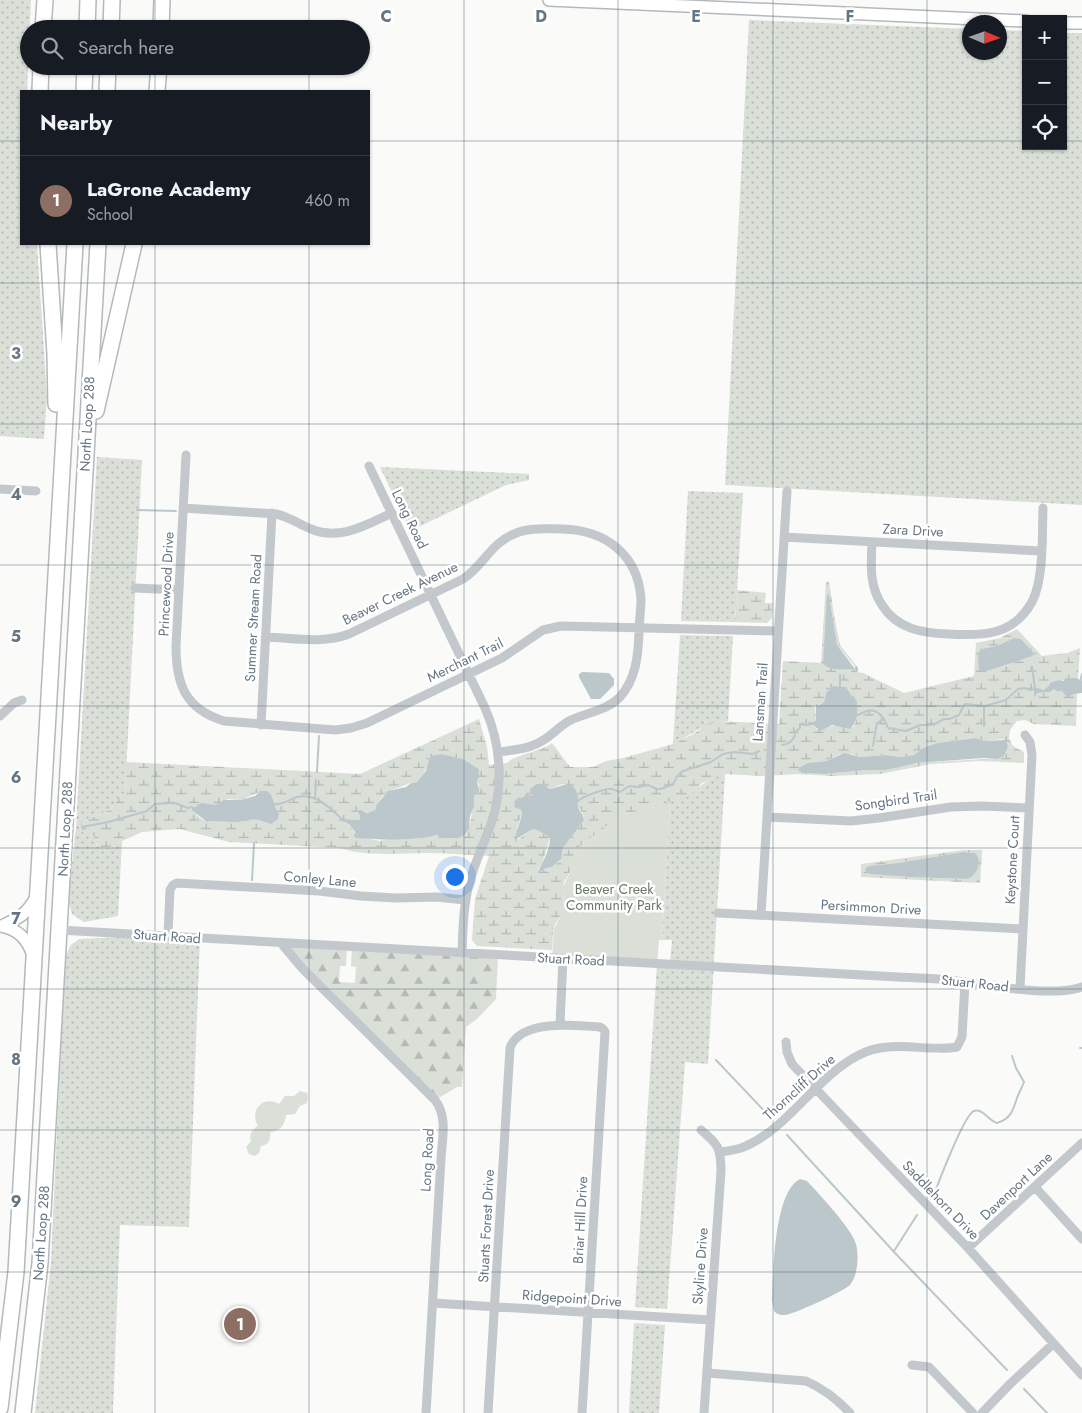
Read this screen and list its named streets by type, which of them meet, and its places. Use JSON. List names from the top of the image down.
{
  "streets": {
    "highway": ["North Loop 288"],
    "street": [
      "Long Road",
      "Zara Drive",
      "Princewood Drive",
      "Beaver Creek Avenue",
      "Summer Stream Road",
      "Merchant Trail",
      "Lansman Trail",
      "Songbird Trail",
      "Keystone Court",
      "Conley Lane",
      "Persimmon Drive",
      "Stuart Road",
      "Thorncliff Drive",
      "Davenport Lane",
      "Saddlehorn Drive",
      "Briar Hill Drive",
      "Stuarts Forest Drive",
      "Skyline Drive",
      "Ridgepoint Drive"
    ]
  },
  "crossings": [
    ["North Loop 288", "Stuart Road"],
    ["Long Road", "Beaver Creek Avenue"],
    ["Long Road", "Merchant Trail"],
    ["Long Road", "Conley Lane"],
    ["Long Road", "Stuart Road"],
    ["Long Road", "Ridgepoint Drive"],
    ["Zara Drive", "Lansman Trail"],
    ["Princewood Drive", "Merchant Trail"],
    ["Beaver Creek Avenue", "Summer Stream Road"],
    ["Beaver Creek Avenue", "Merchant Trail"],
    ["Summer Stream Road", "Merchant Trail"],
    ["Merchant Trail", "Lansman Trail"],
    ["Lansman Trail", "Songbird Trail"],
    ["Lansman Trail", "Persimmon Drive"],
    ["Songbird Trail", "Keystone Court"],
    ["Keystone Court", "Persimmon Drive"],
    ["Keystone Court", "Stuart Road"],
    ["Conley Lane", "Stuart Road"],
    ["Stuart Road", "Thorncliff Drive"],
    ["Thorncliff Drive", "Saddlehorn Drive"],
    ["Thorncliff Drive", "Skyline Drive"],
    ["Davenport Lane", "Saddlehorn Drive"],
    ["Briar Hill Drive", "Stuarts Forest Drive"],
    ["Briar Hill Drive", "Ridgepoint Drive"],
    ["Stuarts Forest Drive", "Ridgepoint Drive"],
    ["Skyline Drive", "Ridgepoint Drive"]
  ],
  "parks": ["Beaver Creek Community Park"],
  "north": "right",
  "page": {
    "map_buttons": ["+", "−"],
    "search": "Search here",
    "heading": "Nearby",
    "list": [
      {
        "mark": "1",
        "name": "LaGrone Academy",
        "note": "School",
        "value": "460 m"
      }
    ],
    "pins": "1"
  },
  "grid": {
    "columns": [
      "C",
      "D",
      "E",
      "F"
    ],
    "rows": [
      "3",
      "4",
      "5",
      "6",
      "7",
      "8",
      "9"
    ]
  }
}
